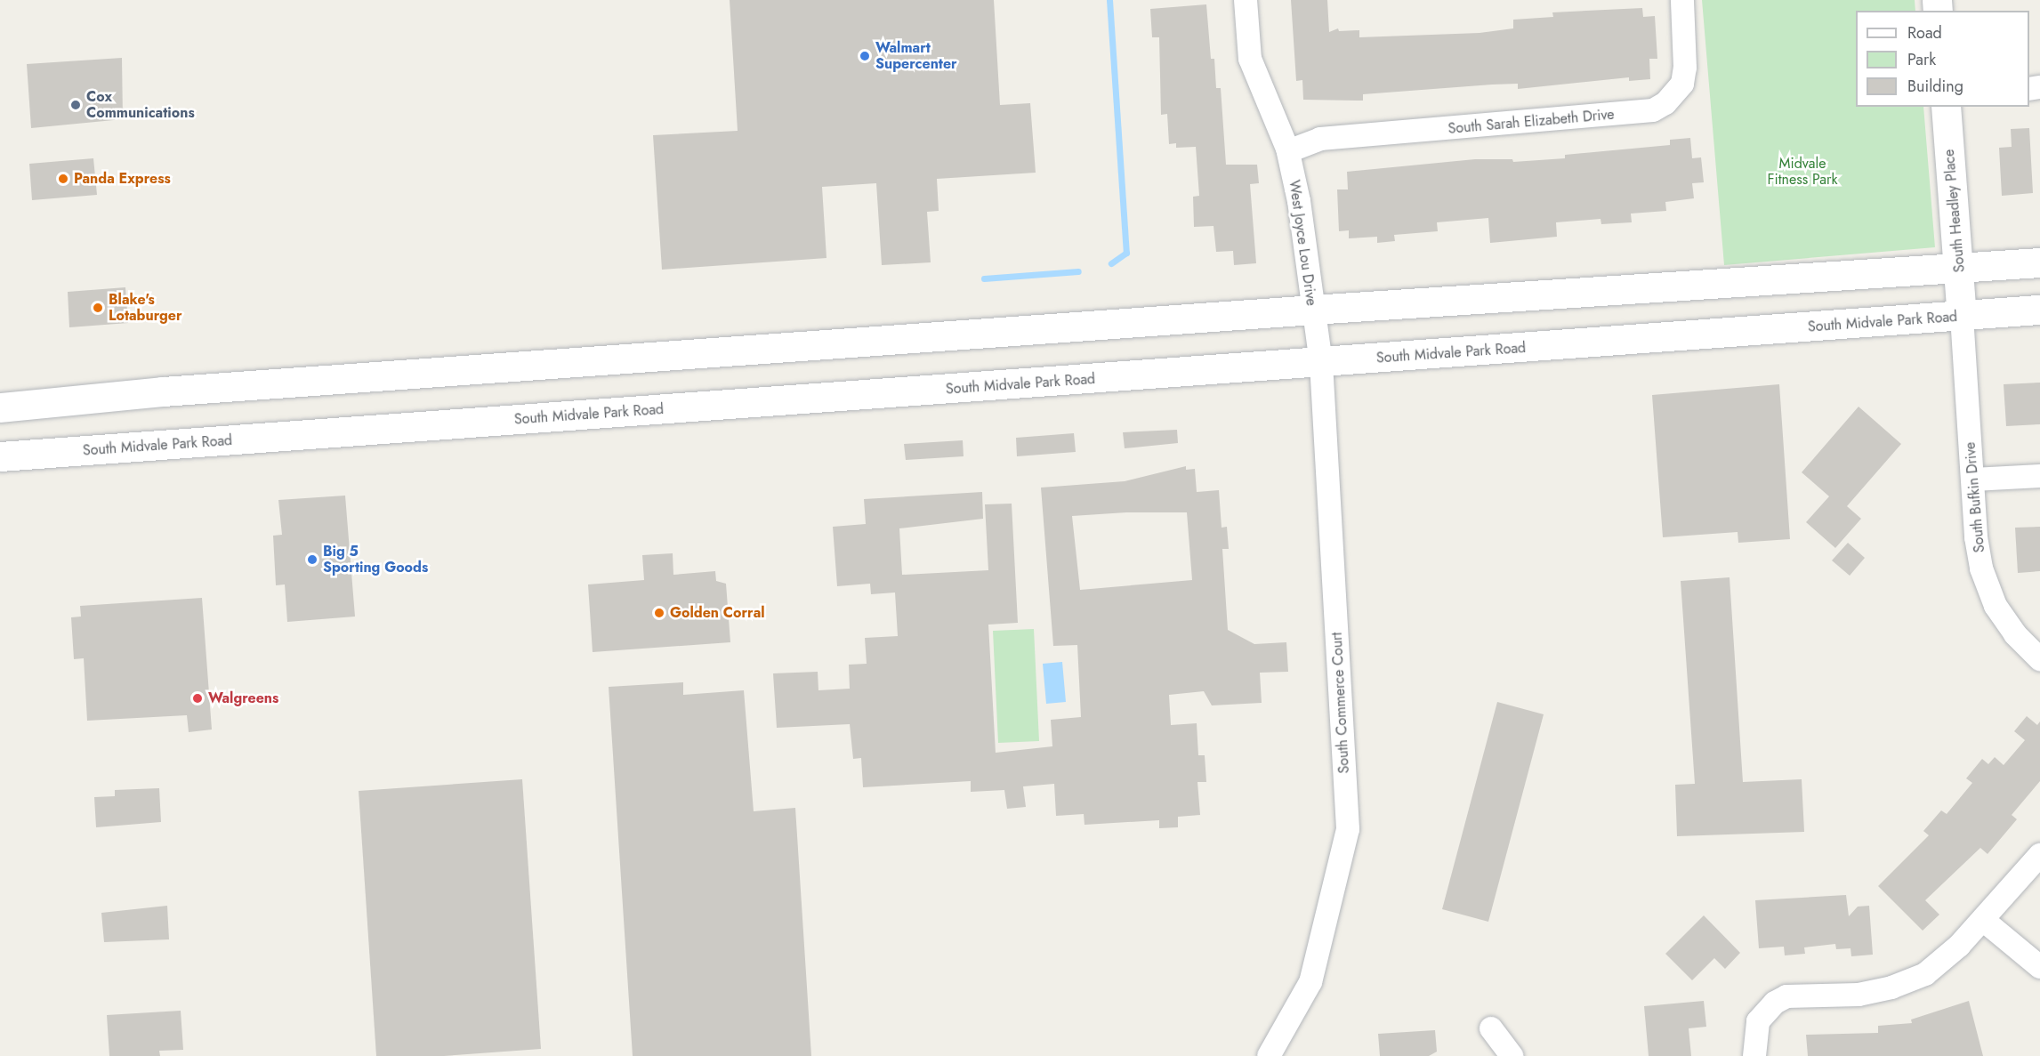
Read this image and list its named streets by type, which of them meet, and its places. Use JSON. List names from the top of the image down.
{
  "streets": {
    "main road": ["South Headley Place", "South Midvale Park Road"],
    "street": [
      "South Sarah Elizabeth Drive",
      "West Joyce Lou Drive",
      "South Bufkin Drive",
      "South Commerce Court"
    ]
  },
  "crossings": [
    ["South Sarah Elizabeth Drive", "West Joyce Lou Drive"],
    ["South Headley Place", "South Midvale Park Road"],
    ["South Headley Place", "South Bufkin Drive"],
    ["West Joyce Lou Drive", "South Commerce Court"],
    ["South Midvale Park Road", "South Bufkin Drive"],
    ["South Midvale Park Road", "South Commerce Court"]
  ],
  "parks": ["Midvale Fitness Park"],
  "places": [
    "Walmart Supercenter",
    "Cox Communications",
    "Panda Express",
    "Blake's Lotaburger",
    "Big 5 Sporting Goods",
    "Golden Corral",
    "Walgreens"
  ],
  "legend": ["Road", "Park", "Building"]
}
